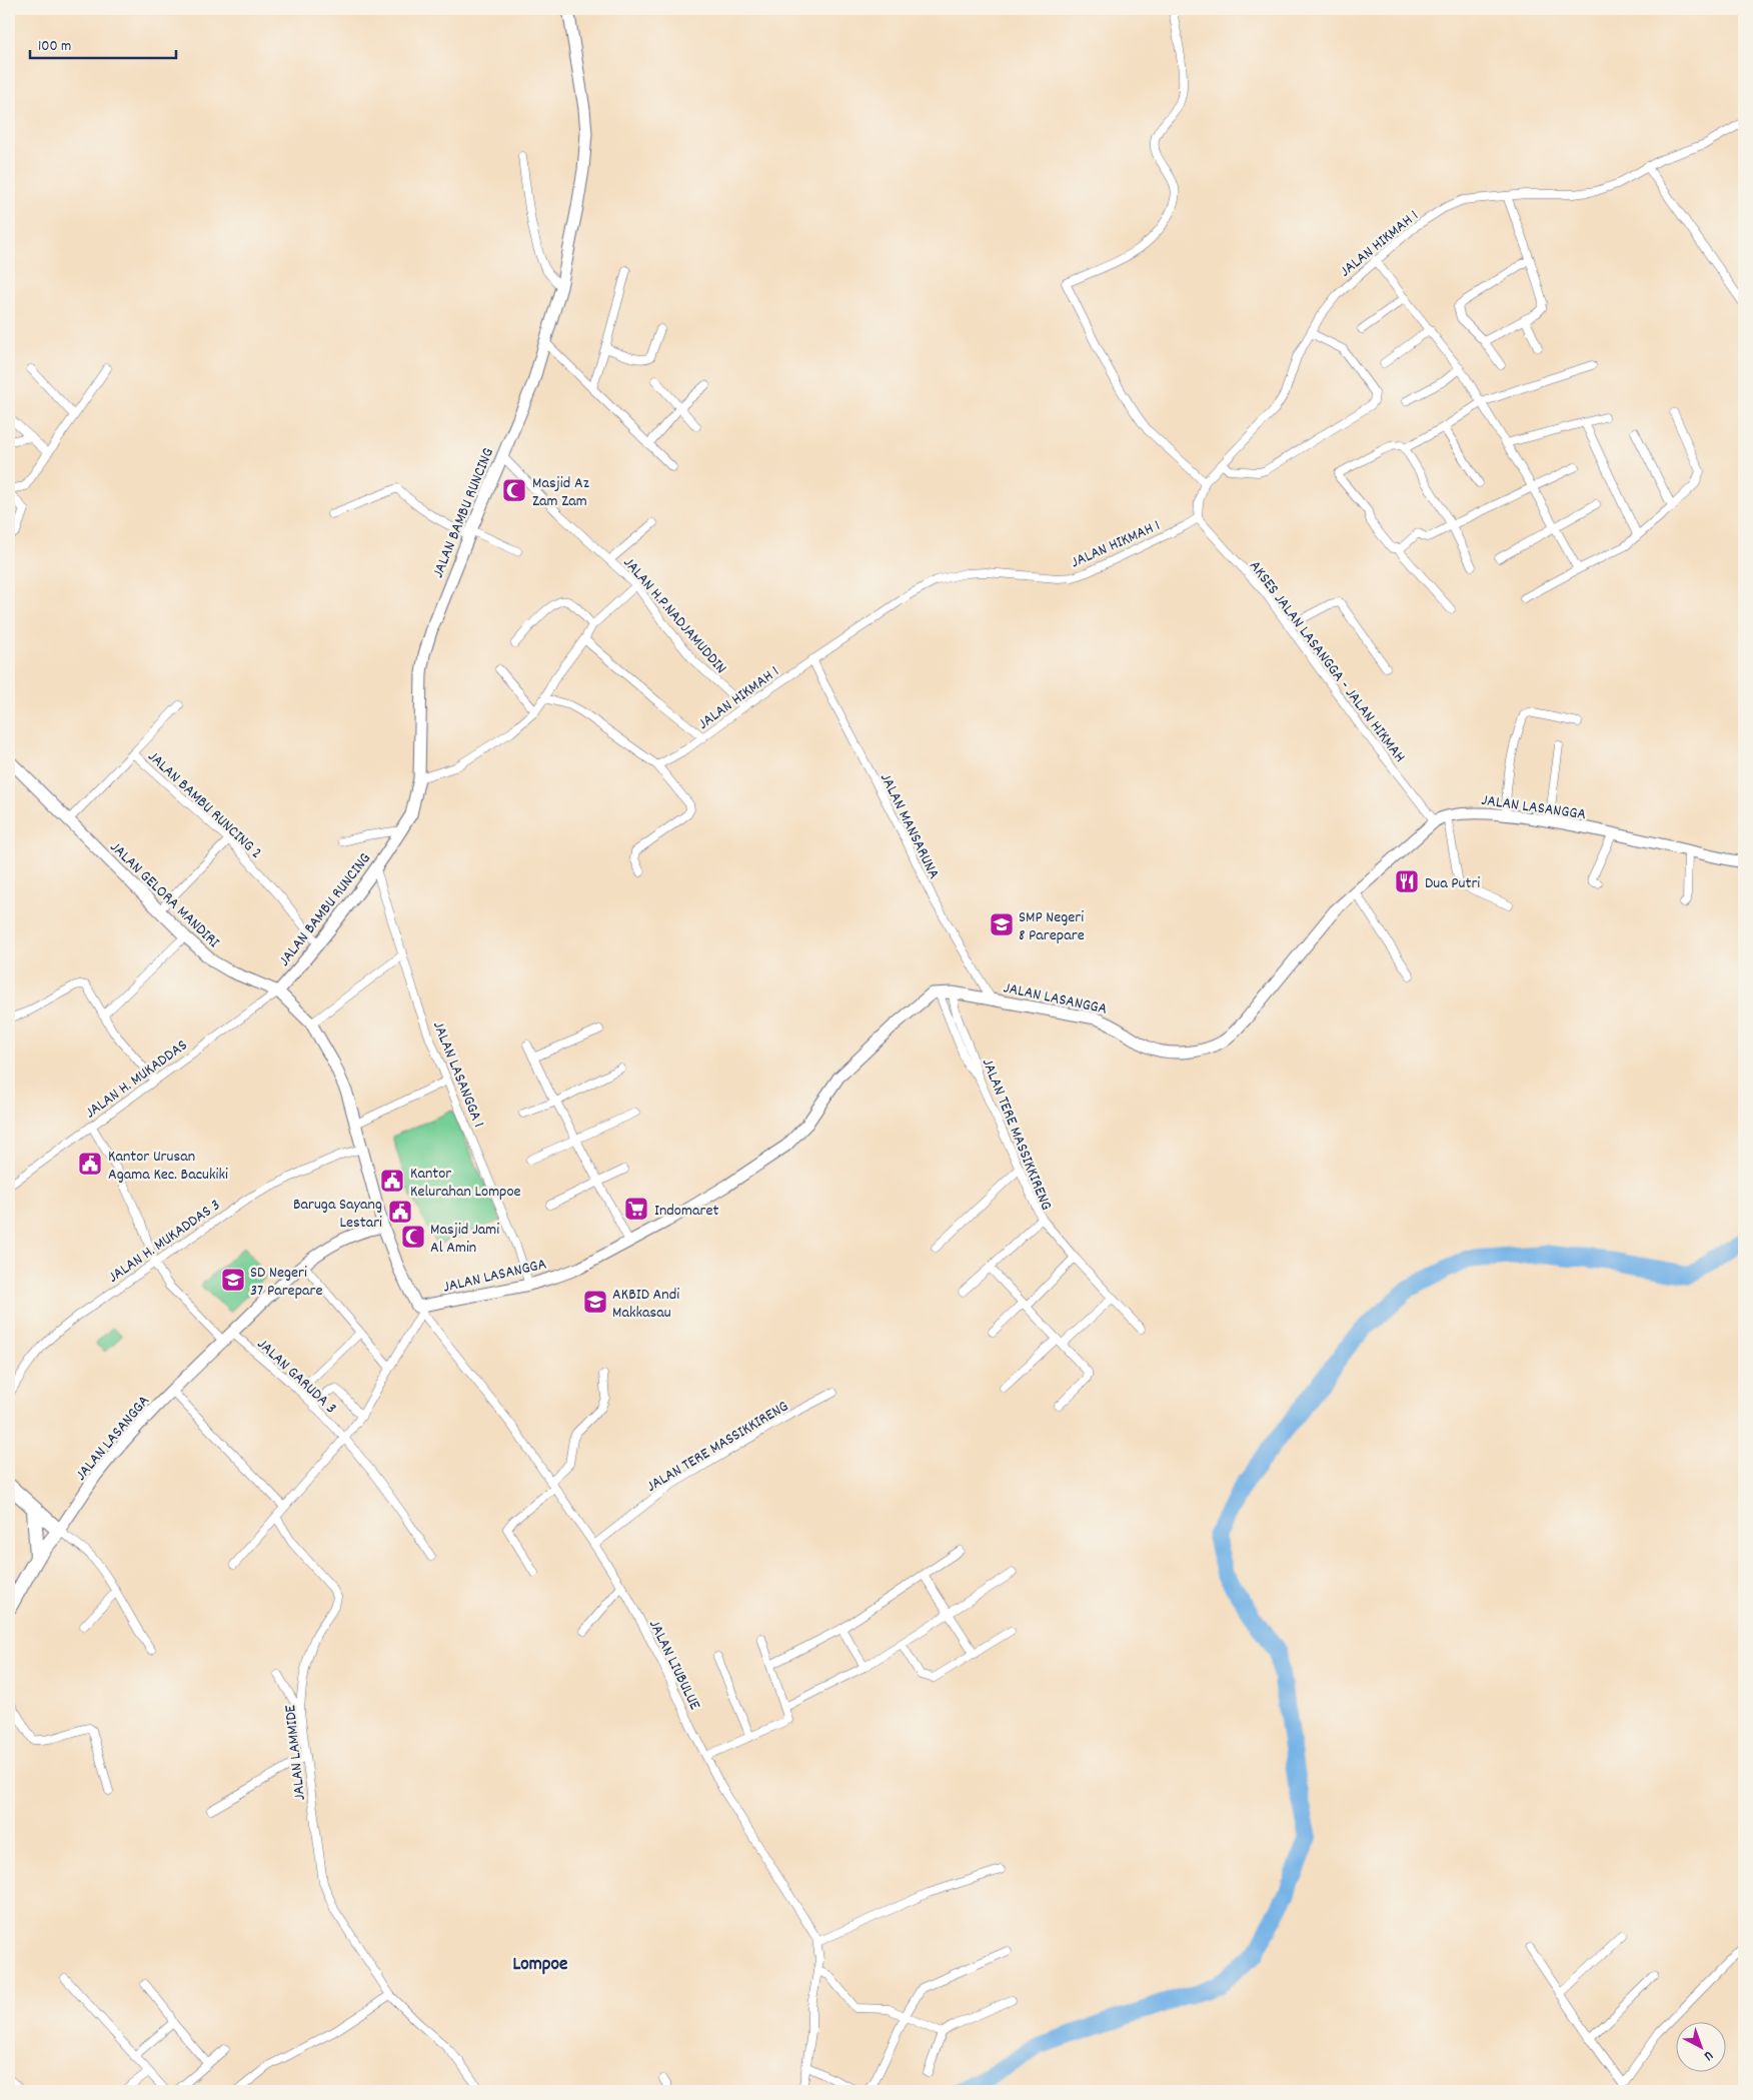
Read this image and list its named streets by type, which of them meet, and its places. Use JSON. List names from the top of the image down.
{
  "streets": {
    "street": [
      "JALAN HIKMAH 1",
      "JALAN BAMBU RUNCING",
      "JALAN H.P.NADJAMUDDIN",
      "AKSES JALAN LASANGGA - JALAN HIKMAH",
      "JALAN BAMBU RUNCING 2",
      "JALAN LASANGGA",
      "JALAN MANSARUNA",
      "JALAN GELORA MANDIRI",
      "JALAN LASANGGA 1",
      "JALAN H. MUKADDAS",
      "JALAN TERE MASSIKKIRENG",
      "JALAN H. MUKADDAS 3",
      "JALAN GARUDA 3",
      "JALAN LIUBULUE",
      "JALAN LAMMIDE"
    ]
  },
  "crossings": [
    ["JALAN HIKMAH 1", "JALAN H.P.NADJAMUDDIN"],
    ["JALAN HIKMAH 1", "AKSES JALAN LASANGGA - JALAN HIKMAH"],
    ["JALAN HIKMAH 1", "JALAN MANSARUNA"],
    ["JALAN BAMBU RUNCING", "JALAN H.P.NADJAMUDDIN"],
    ["JALAN BAMBU RUNCING", "JALAN BAMBU RUNCING 2"],
    ["JALAN BAMBU RUNCING", "JALAN GELORA MANDIRI"],
    ["JALAN BAMBU RUNCING", "JALAN LASANGGA 1"],
    ["JALAN BAMBU RUNCING", "JALAN H. MUKADDAS"],
    ["AKSES JALAN LASANGGA - JALAN HIKMAH", "JALAN LASANGGA"],
    ["JALAN BAMBU RUNCING 2", "JALAN GELORA MANDIRI"],
    ["JALAN LASANGGA", "JALAN MANSARUNA"],
    ["JALAN LASANGGA", "JALAN GELORA MANDIRI"],
    ["JALAN LASANGGA", "JALAN LASANGGA 1"],
    ["JALAN LASANGGA", "JALAN TERE MASSIKKIRENG"],
    ["JALAN LASANGGA", "JALAN GARUDA 3"],
    ["JALAN LASANGGA", "JALAN LIUBULUE"],
    ["JALAN GELORA MANDIRI", "JALAN H. MUKADDAS"],
    ["JALAN GELORA MANDIRI", "JALAN H. MUKADDAS 3"],
    ["JALAN GELORA MANDIRI", "JALAN LIUBULUE"],
    ["JALAN TERE MASSIKKIRENG", "JALAN LIUBULUE"]
  ],
  "districts": ["Lompoe"],
  "places": {
    "mosque": ["Masjid Az Zam Zam", "Masjid Jami Al Amin"],
    "restaurant": ["Dua Putri"],
    "school or university": ["SMP Negeri 8 Parepare", "SD Negeri 37 Parepare", "AKBID Andi Makkasau"],
    "public building": ["Kantor Urusan Agama Kec. Bacukiki", "Kantor Kelurahan Lompoe", "Baruga Sayang Lestari"],
    "supermarket": ["Indomaret"]
  },
  "scale_bar": "100 m",
  "north": "bottom right"
}
